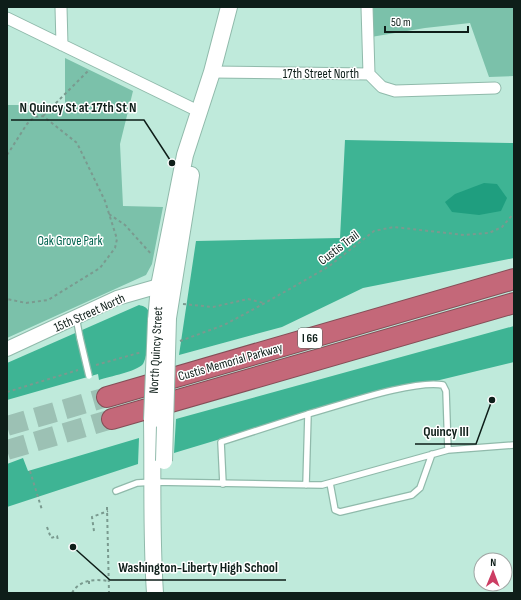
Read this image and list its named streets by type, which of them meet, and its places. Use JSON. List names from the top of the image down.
{
  "streets": {
    "highway": ["I 66", "Custis Memorial Parkway"],
    "main road": ["North Quincy Street"],
    "street": ["17th Street North", "15th Street North"],
    "path": ["Custis Trail"]
  },
  "crossings": [
    ["17th Street North", "North Quincy Street"],
    ["15th Street North", "North Quincy Street"]
  ],
  "parks": ["Oak Grove Park"],
  "places": ["N Quincy St at 17th St N", "Quincy III", "Washington-Liberty High School"],
  "scale_bar": "50 m",
  "north": "top"
}
